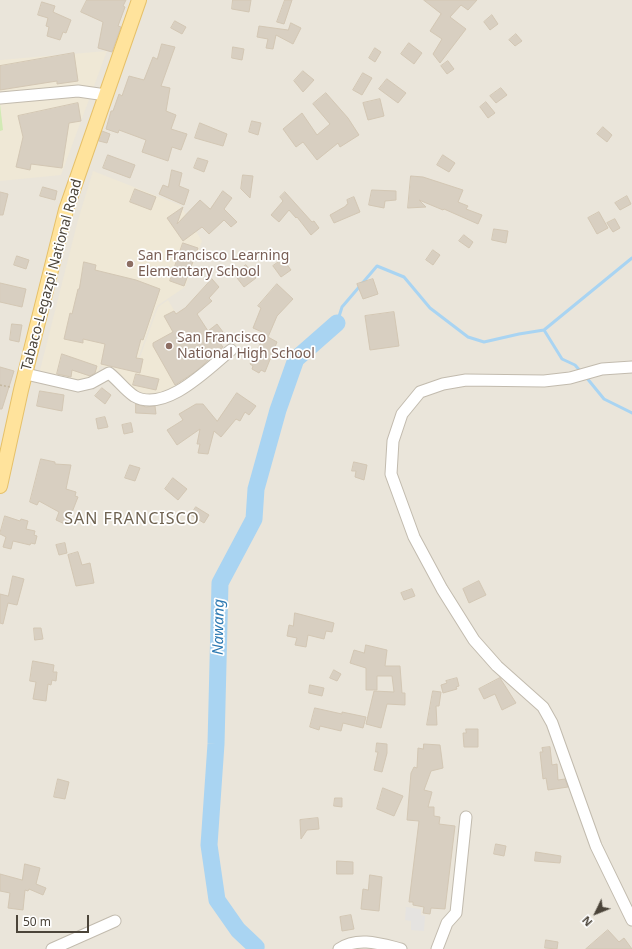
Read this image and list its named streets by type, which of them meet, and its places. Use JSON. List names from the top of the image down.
{
  "streets": {
    "main road": ["Tabaco-Legazpi National Road"]
  },
  "districts": ["SAN FRANCISCO"],
  "water": ["Nawang"],
  "places": ["San Francisco Learning Elementary School", "San Francisco National High School"],
  "scale_bar": "50 m",
  "north": "bottom left"
}
